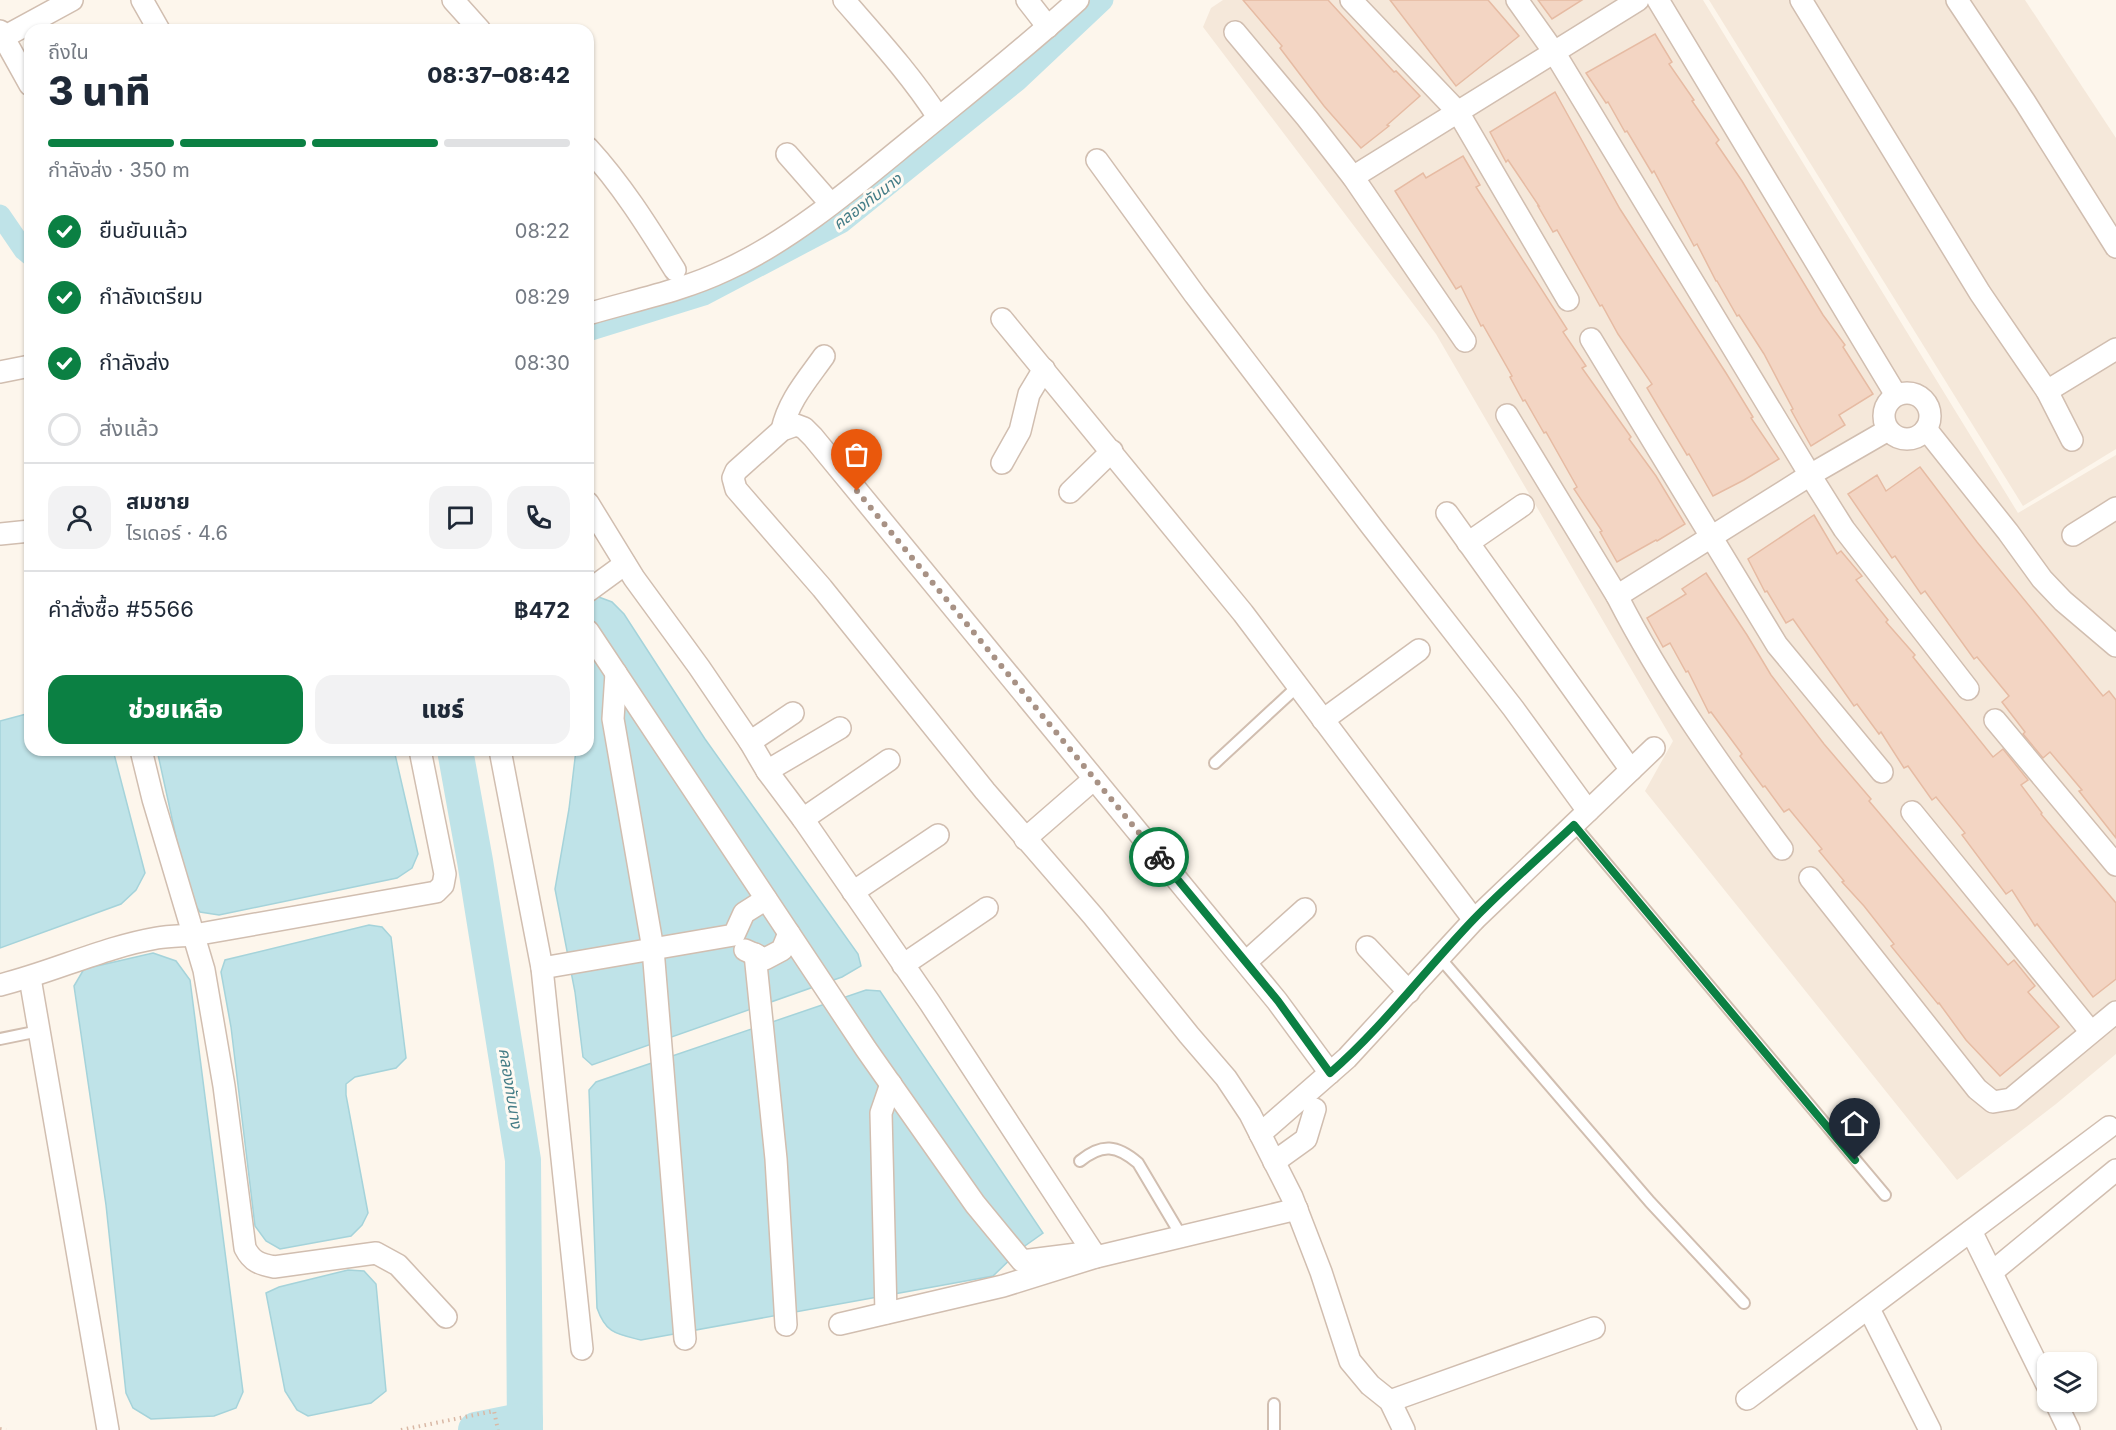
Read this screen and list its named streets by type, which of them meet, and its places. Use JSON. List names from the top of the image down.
{
  "water": ["คลองทับนาง"],
  "page": {
    "heading": ["3 นาที", "ถึงใน", "08:37–08:42"],
    "panel": [
      "สมชาย",
      "ไรเดอร์ · 4.6",
      "คำสั่งซื้อ #5566",
      "฿472"
    ],
    "bar": "กำลังส่ง · 350 m",
    "list": [
      ["ยืนยันแล้ว", "08:22"],
      ["กำลังเตรียม", "08:29"],
      ["กำลังส่ง", "08:30"],
      "ส่งแล้ว"
    ],
    "buttons": ["ช่วยเหลือ", "แชร์"]
  }
}
